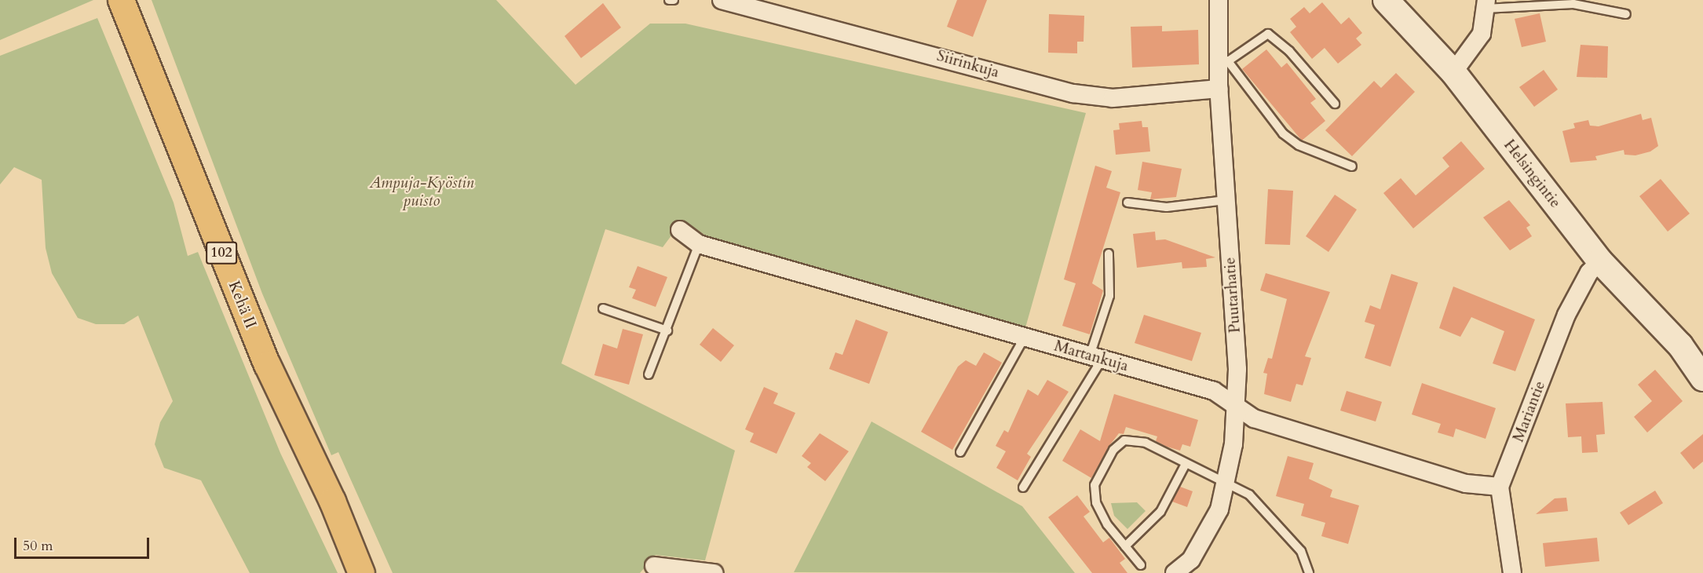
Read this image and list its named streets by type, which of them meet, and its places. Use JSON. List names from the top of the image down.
{
  "streets": {
    "highway": ["102", "Kehä II"],
    "main road": ["Helsingintie"],
    "street": [
      "Siirinkuja",
      "Puutarhatie",
      "Martankuja",
      "Mariantie"
    ]
  },
  "crossings": [
    ["Siirinkuja", "Puutarhatie"],
    ["Helsingintie", "Mariantie"],
    ["Puutarhatie", "Martankuja"],
    ["Martankuja", "Mariantie"]
  ],
  "parks": ["Ampuja-Kyöstin puisto"],
  "scale_bar": "50 m"
}
